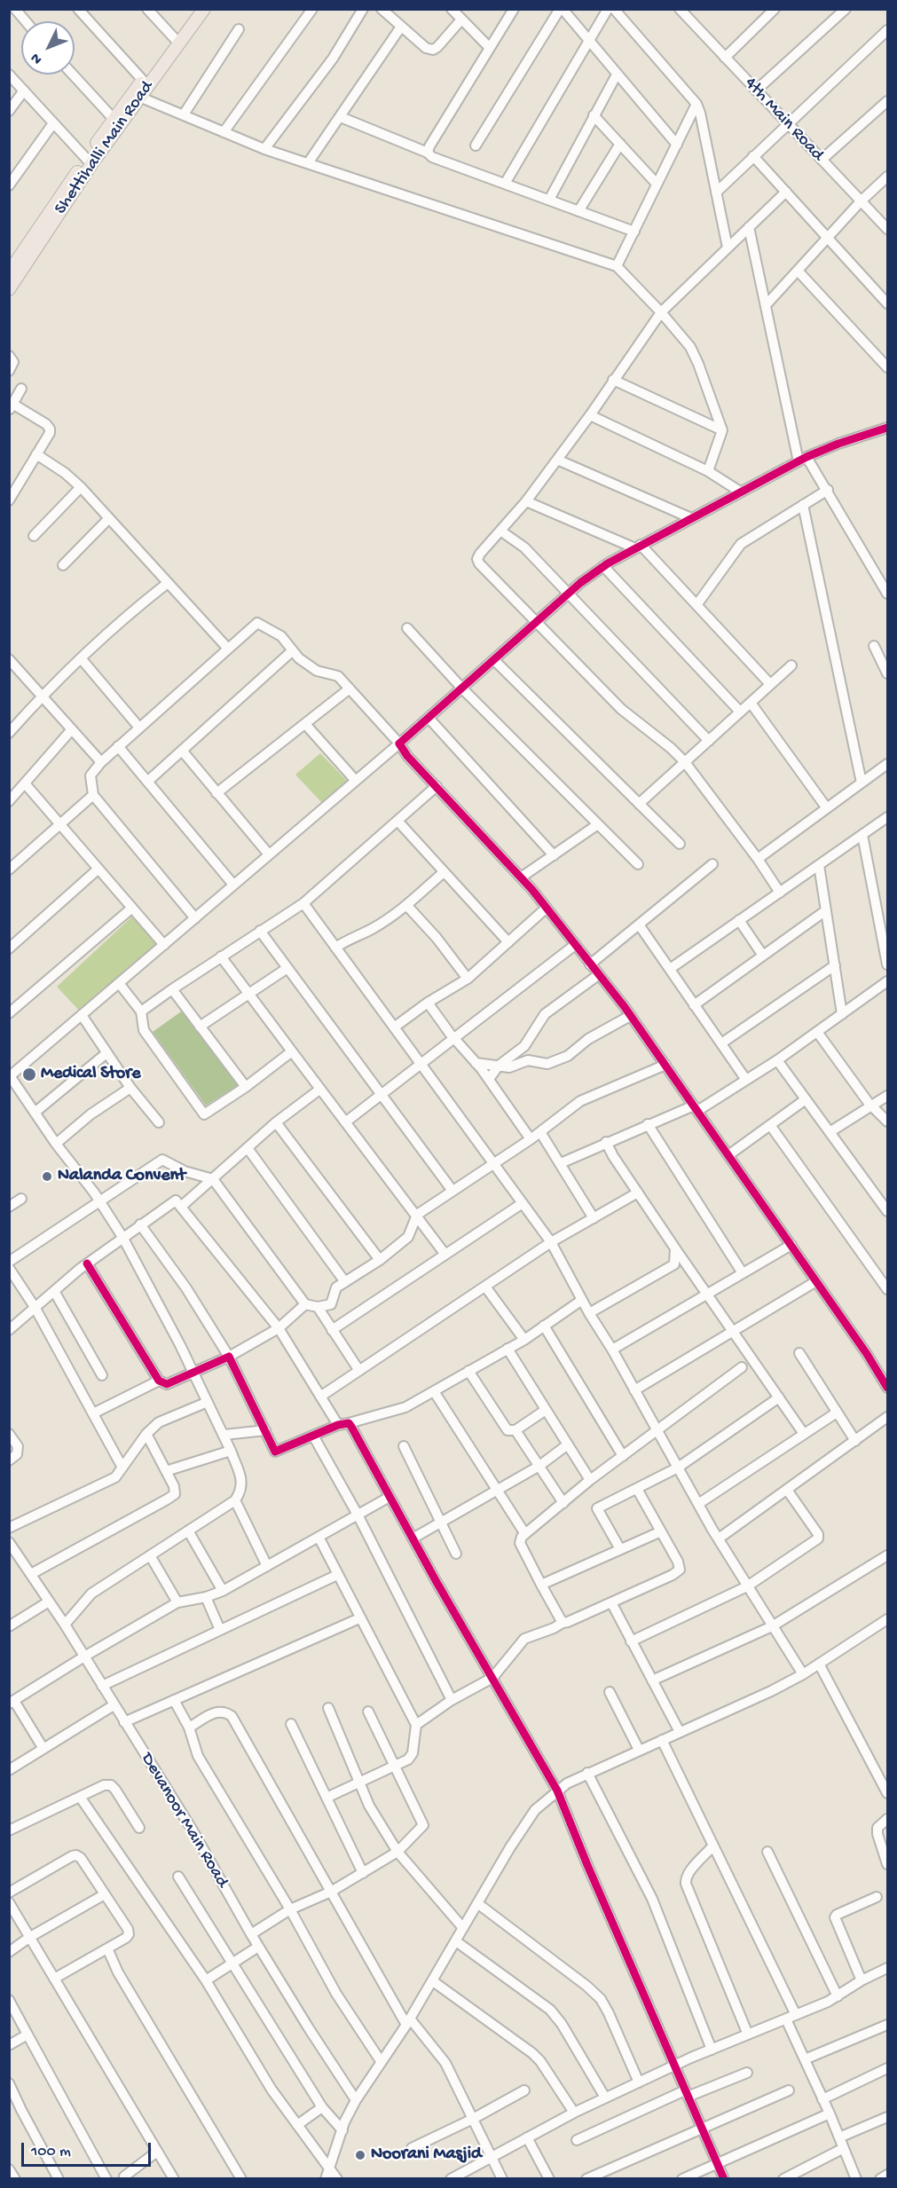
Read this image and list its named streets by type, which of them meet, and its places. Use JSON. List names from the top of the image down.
{
  "streets": {
    "main road": ["Shettihalli Main Road"],
    "street": ["4th Main Road", "Devanoor Main Road"]
  },
  "places": ["Medical Store", "Nalanda Convent", "Noorani Masjid"],
  "scale_bar": "100 m",
  "north": "bottom left"
}
